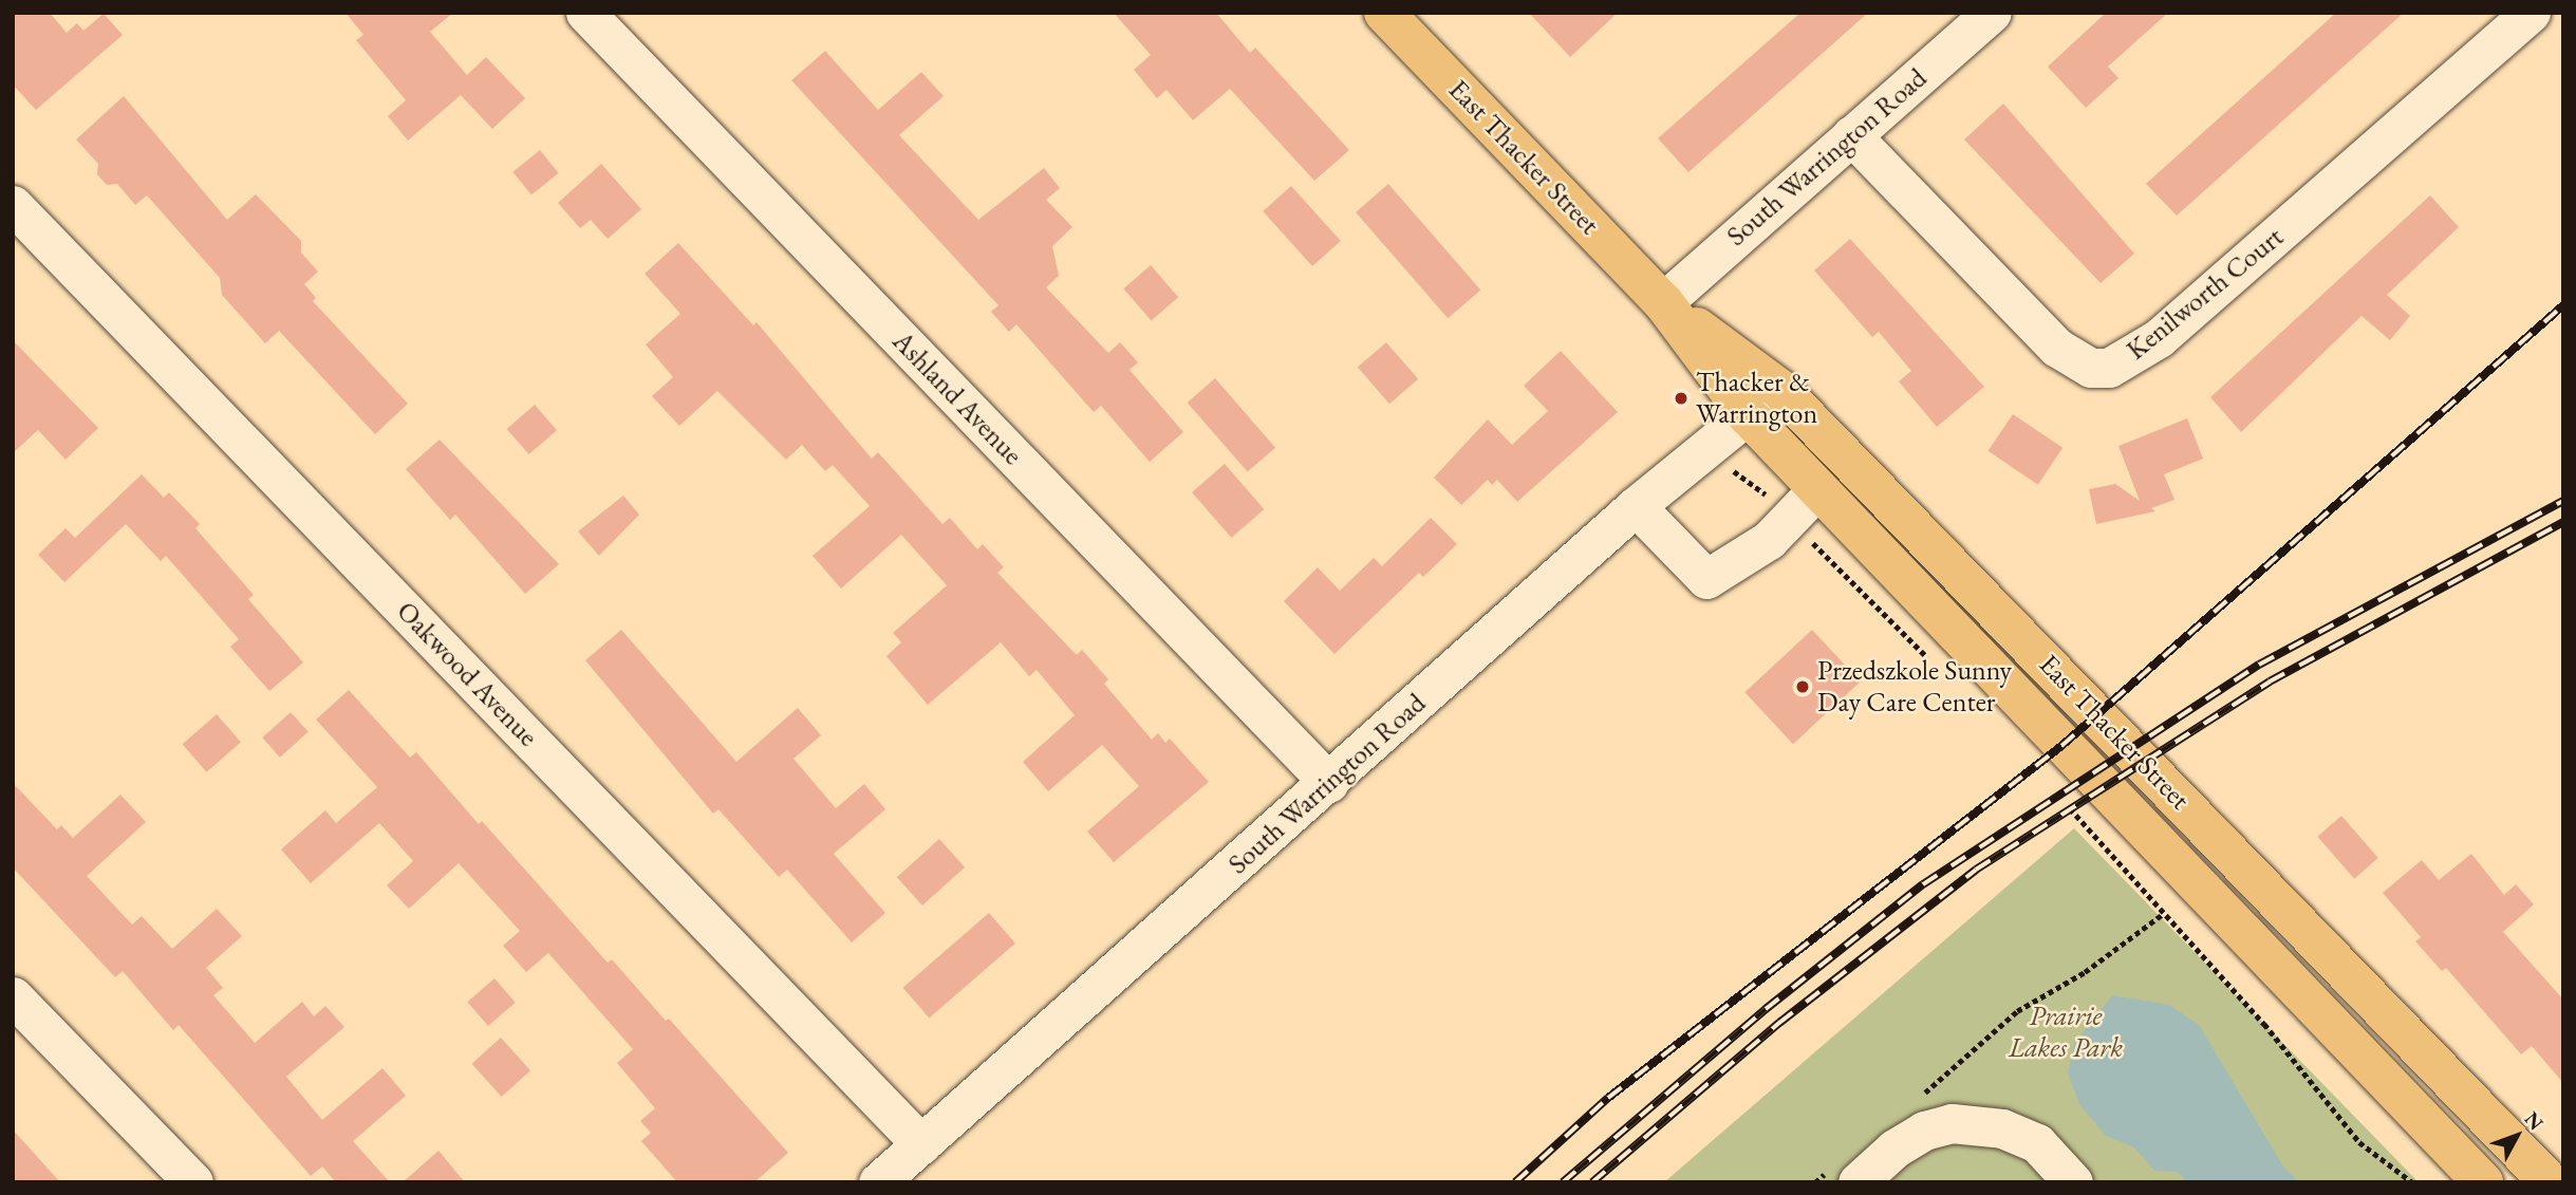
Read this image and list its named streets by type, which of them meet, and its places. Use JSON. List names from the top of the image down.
{
  "streets": {
    "main road": ["East Thacker Street"],
    "street": [
      "South Warrington Road",
      "Kenilworth Court",
      "Ashland Avenue",
      "Oakwood Avenue"
    ]
  },
  "crossings": [
    ["East Thacker Street", "South Warrington Road"],
    ["South Warrington Road", "Kenilworth Court"],
    ["South Warrington Road", "Ashland Avenue"],
    ["South Warrington Road", "Oakwood Avenue"]
  ],
  "parks": ["Prairie Lakes Park"],
  "places": ["Thacker & Warrington", "Przedszkole Sunny Day Care Center"],
  "north": "top right"
}
